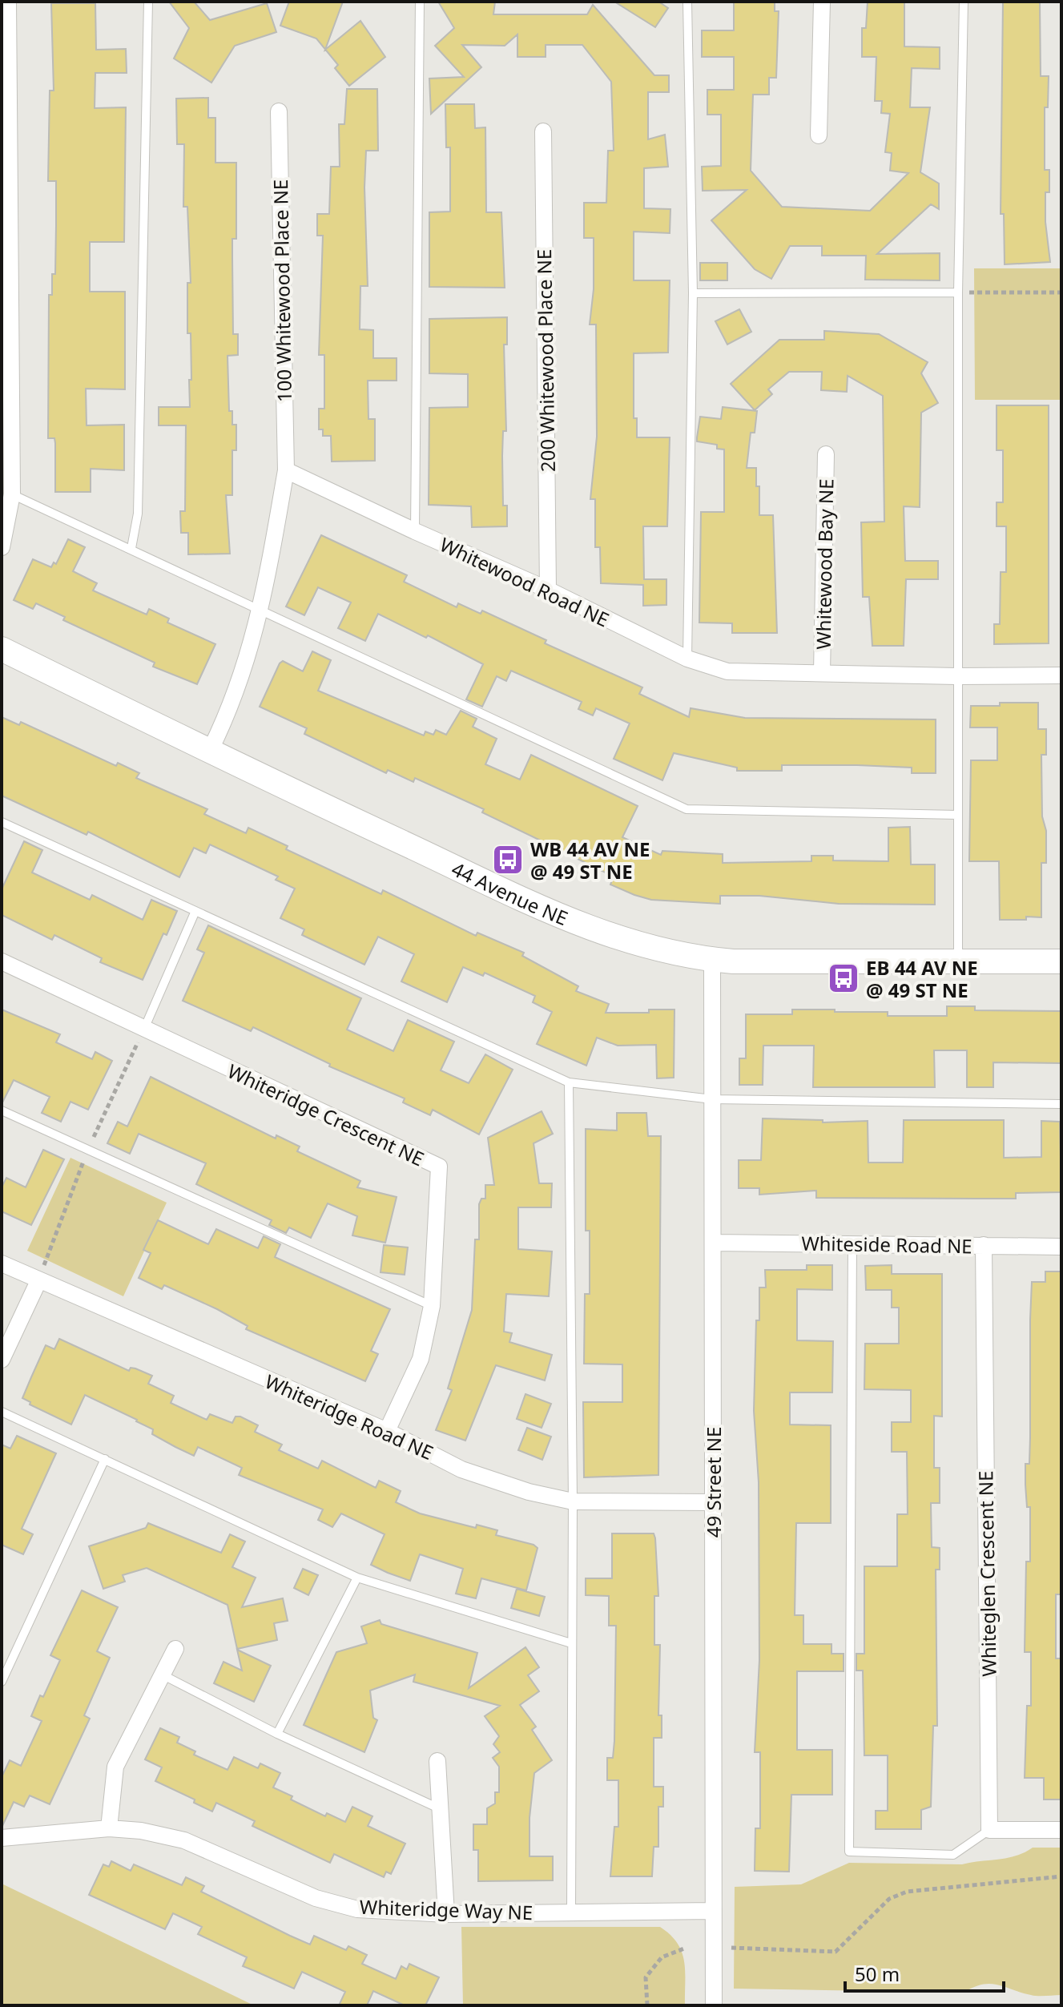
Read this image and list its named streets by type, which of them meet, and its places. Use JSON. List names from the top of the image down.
{
  "streets": {
    "street": [
      "100 Whitewood Place NE",
      "200 Whitewood Place NE",
      "Whitewood Bay NE",
      "Whitewood Road NE",
      "44 Avenue NE",
      "Whiteridge Crescent NE",
      "Whiteside Road NE",
      "Whiteridge Road NE",
      "49 Street NE",
      "Whiteglen Crescent NE",
      "Whiteridge Way NE"
    ]
  },
  "crossings": [
    ["100 Whitewood Place NE", "Whitewood Road NE"],
    ["200 Whitewood Place NE", "Whitewood Road NE"],
    ["Whitewood Bay NE", "Whitewood Road NE"],
    ["44 Avenue NE", "49 Street NE"],
    ["Whiteridge Crescent NE", "Whiteridge Road NE"],
    ["Whiteside Road NE", "49 Street NE"],
    ["Whiteside Road NE", "Whiteglen Crescent NE"],
    ["Whiteridge Road NE", "49 Street NE"],
    ["49 Street NE", "Whiteridge Way NE"]
  ],
  "places": {
    "bus stop": ["WB 44 AV NE @ 49 ST NE", "EB 44 AV NE @ 49 ST NE"]
  },
  "scale_bar": "50 m"
}
